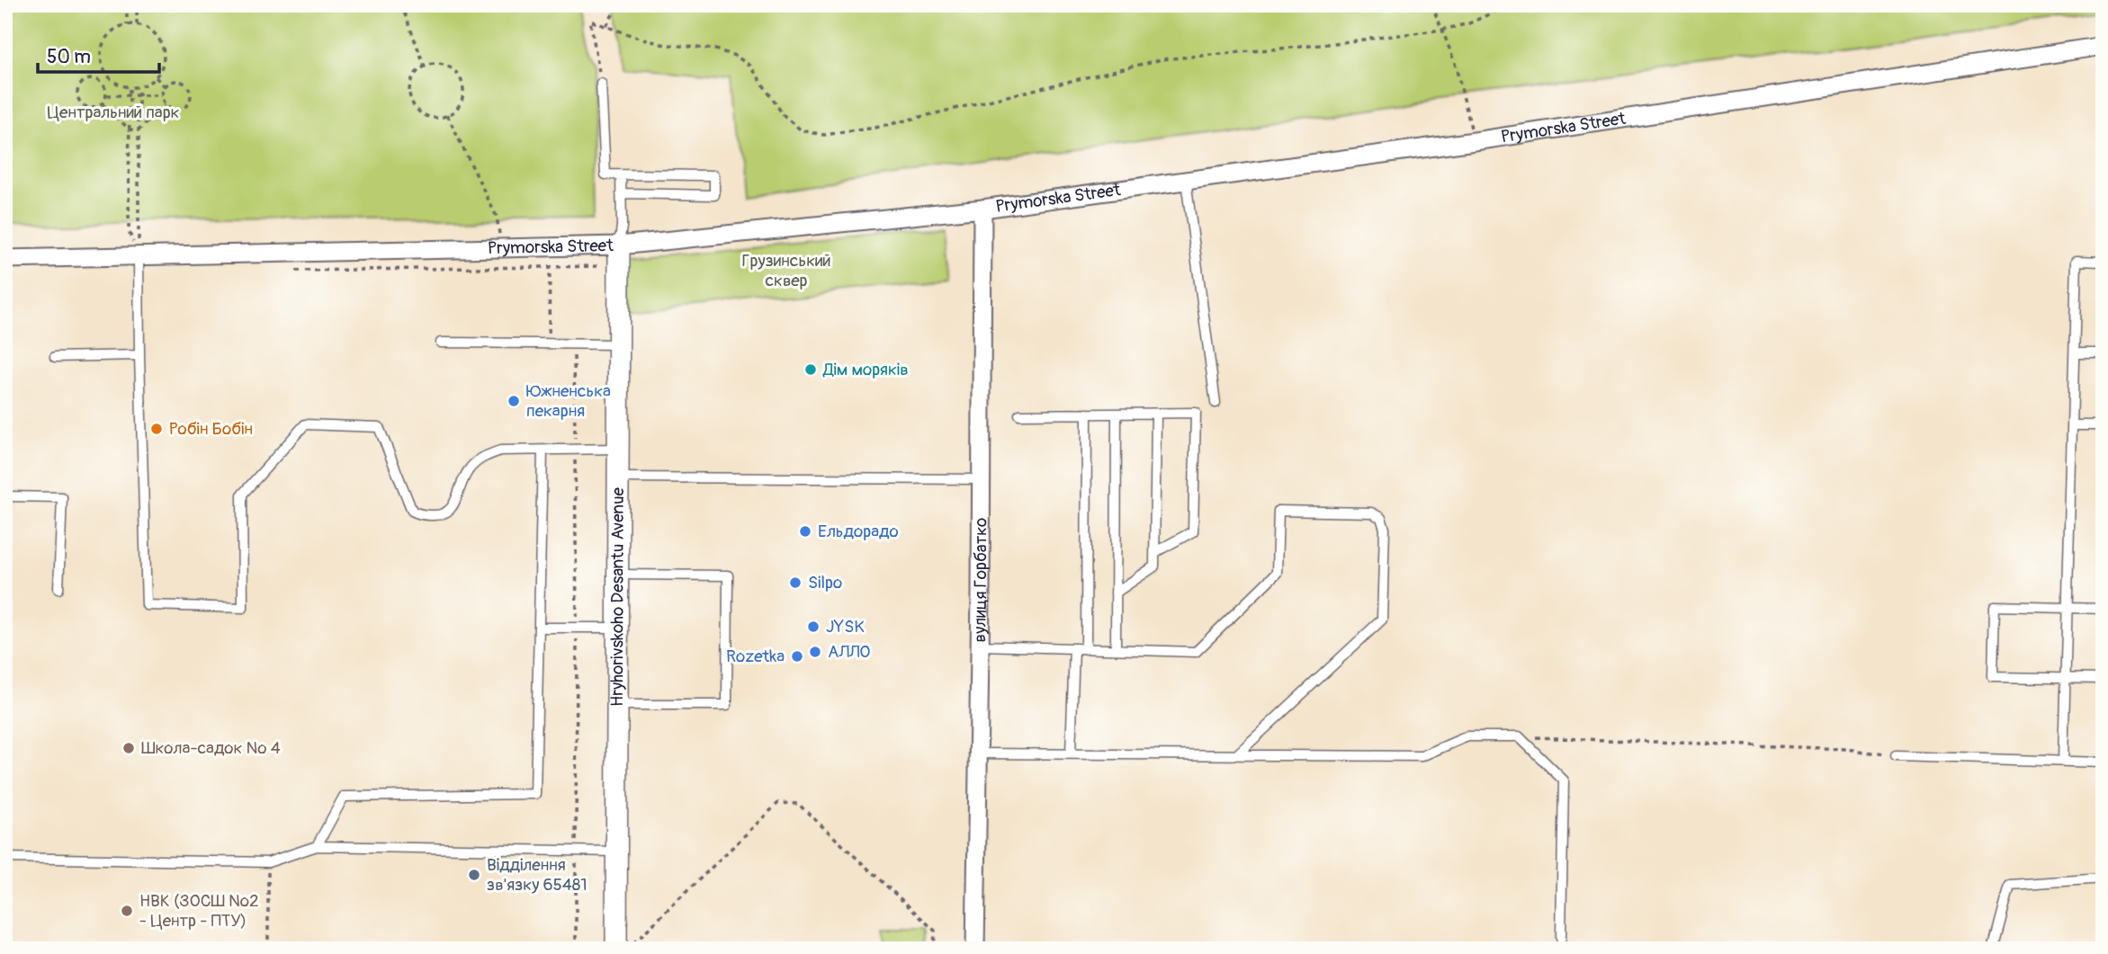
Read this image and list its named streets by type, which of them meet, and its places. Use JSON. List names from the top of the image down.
{
  "streets": {
    "street": ["Prymorska Street", "вулиця Горбатко", "Hryhorivskoho Desantu Avenue"]
  },
  "crossings": [
    ["Prymorska Street", "вулиця Горбатко"],
    ["Prymorska Street", "Hryhorivskoho Desantu Avenue"]
  ],
  "parks": ["Центральний парк", "Грузинський сквер"],
  "places": [
    "Дім моряків",
    "Южненська пекарня",
    "Робін Бобін",
    "Ельдорадо",
    "Silpo",
    "JYSK",
    "АЛЛО",
    "Rozetka",
    "Школа-садок № 4",
    "Відділення зв'язку 65481",
    "НВК (ЗОСШ №2 - Центр - ПТУ)"
  ],
  "scale_bar": "50 m"
}
